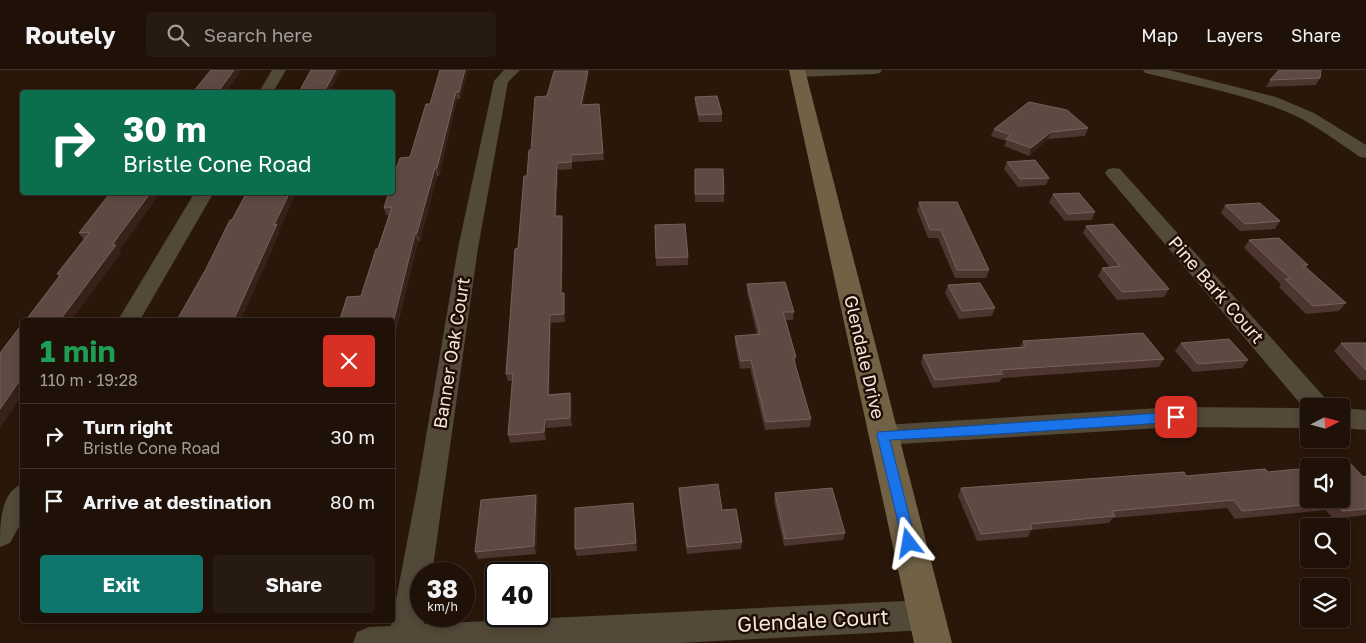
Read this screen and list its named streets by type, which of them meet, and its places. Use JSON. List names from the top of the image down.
{
  "streets": {
    "street": [
      "Pine Bark Court",
      "Banner Oak Court",
      "Glendale Drive",
      "Glendale Court"
    ]
  },
  "crossings": [
    ["Banner Oak Court", "Glendale Court"],
    ["Glendale Drive", "Glendale Court"]
  ],
  "north": "right",
  "page": {
    "header": "Routely",
    "search": "Search here",
    "nav": ["Map", "Layers", "Share"],
    "turn": ["30 m", "Bristle Cone Road"],
    "heading": ["1 min", "110 m · 19:28"],
    "list": [
      {
        "name": "Turn right",
        "note": "Bristle Cone Road",
        "value": "30 m"
      },
      {
        "name": "Arrive at destination",
        "value": "80 m"
      }
    ],
    "buttons": ["Exit", "Share"],
    "speed": "38 km/h",
    "limit": "40"
  }
}
